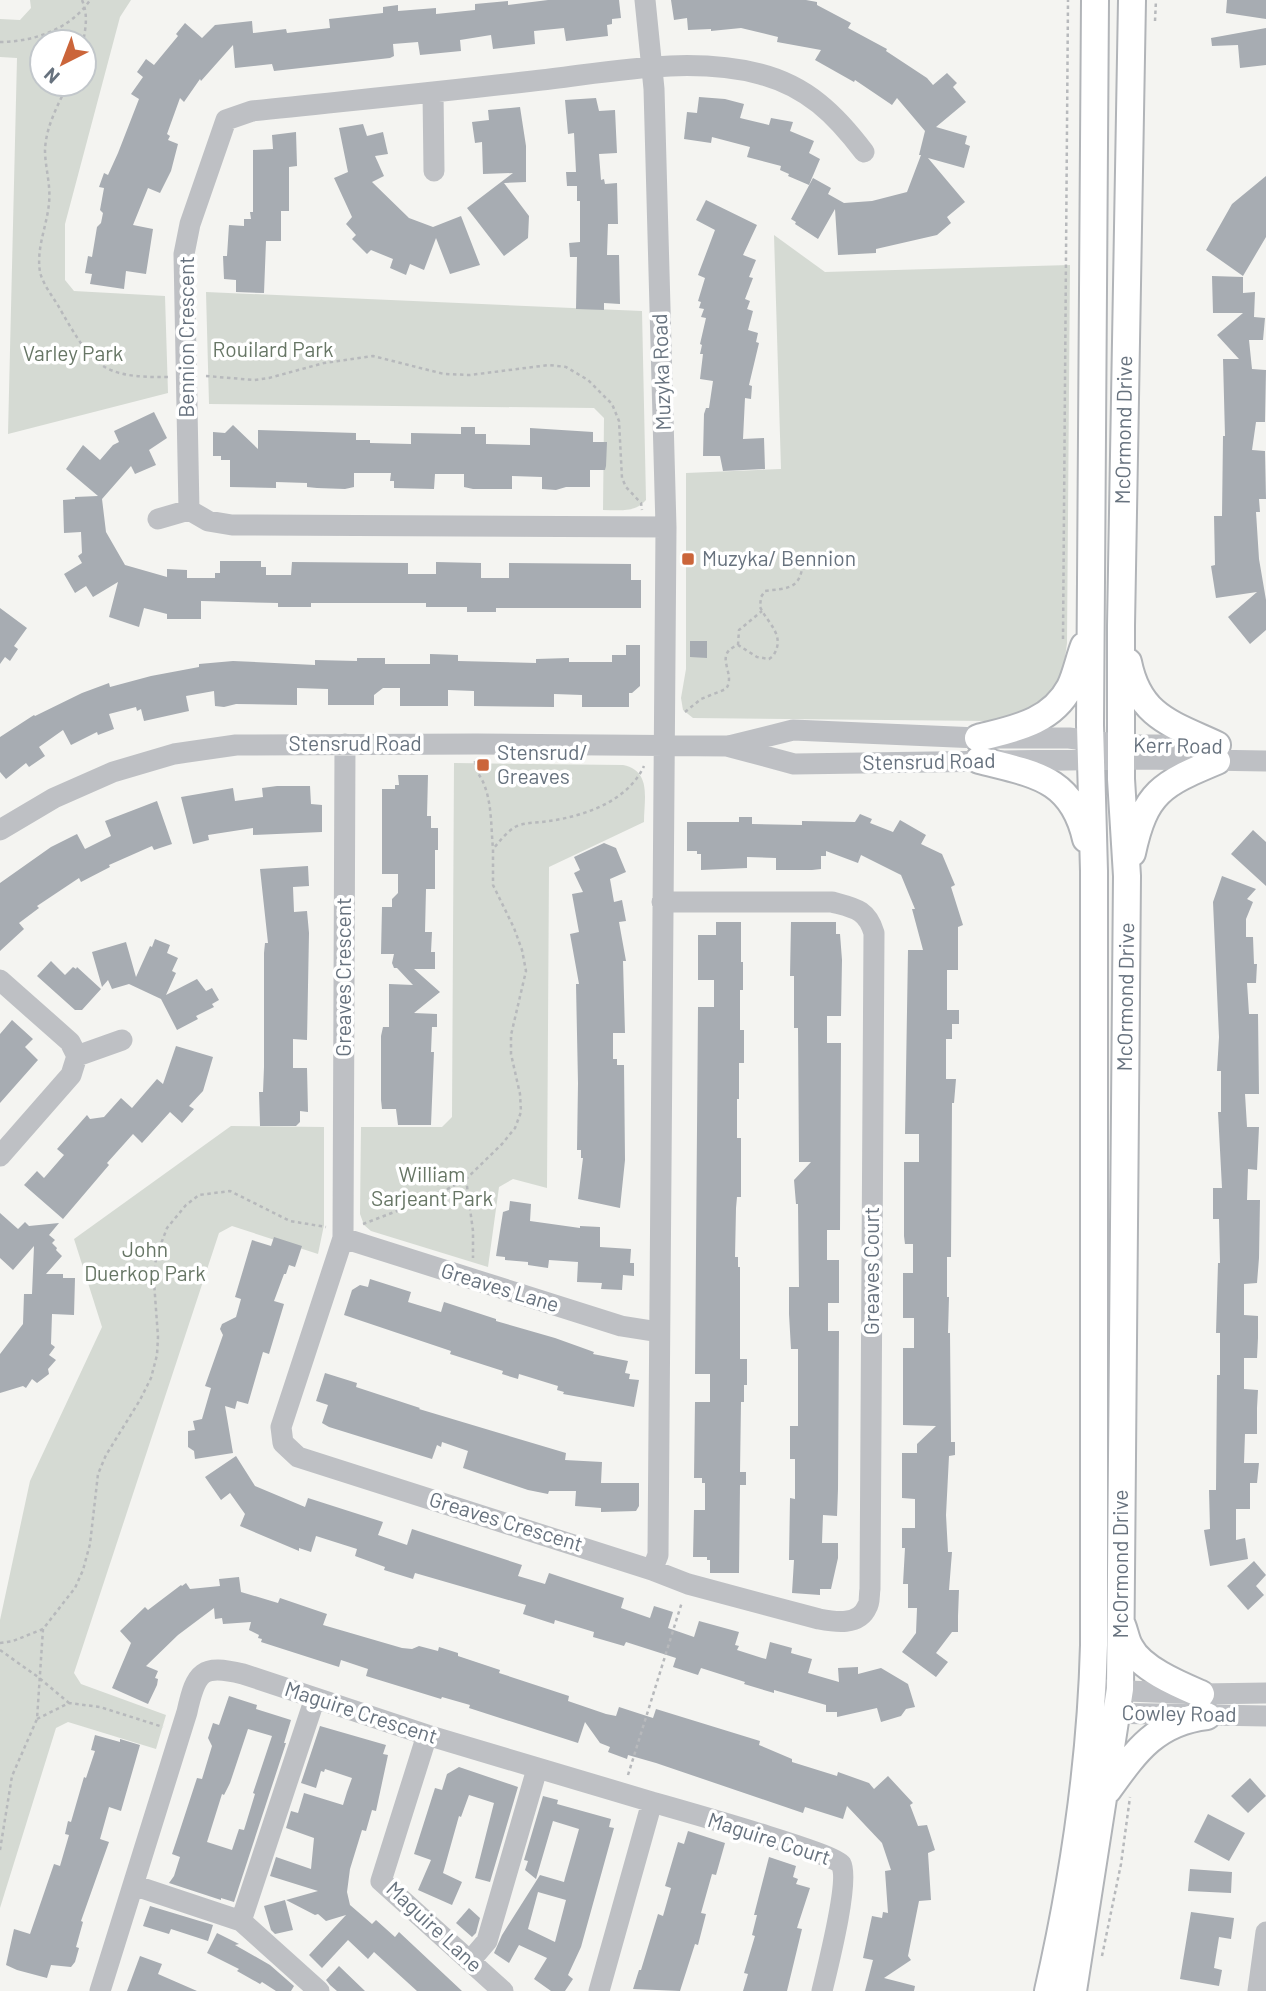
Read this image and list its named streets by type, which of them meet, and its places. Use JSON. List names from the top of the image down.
{
  "streets": {
    "main road": ["McOrmond Drive"],
    "street": [
      "Bennion Crescent",
      "Muzyka Road",
      "Stensrud Road",
      "Kerr Road",
      "Greaves Crescent",
      "Greaves Court",
      "Greaves Lane",
      "Maguire Crescent",
      "Cowley Road",
      "Maguire Court",
      "Maguire Lane"
    ]
  },
  "crossings": [
    ["Bennion Crescent", "Muzyka Road"],
    ["Muzyka Road", "Stensrud Road"],
    ["Muzyka Road", "Greaves Court"],
    ["McOrmond Drive", "Stensrud Road"],
    ["McOrmond Drive", "Kerr Road"],
    ["McOrmond Drive", "Cowley Road"],
    ["Stensrud Road", "Kerr Road"],
    ["Stensrud Road", "Greaves Crescent"],
    ["Greaves Crescent", "Greaves Court"],
    ["Greaves Crescent", "Greaves Lane"],
    ["Maguire Crescent", "Maguire Court"],
    ["Maguire Crescent", "Maguire Lane"]
  ],
  "parks": [
    "Rouilard Park",
    "Varley Park",
    "William Sarjeant Park",
    "John Duerkop Park"
  ],
  "places": {
    "transit": ["Muzyka/ Bennion", "Stensrud/ Greaves"]
  },
  "north": "bottom left"
}
